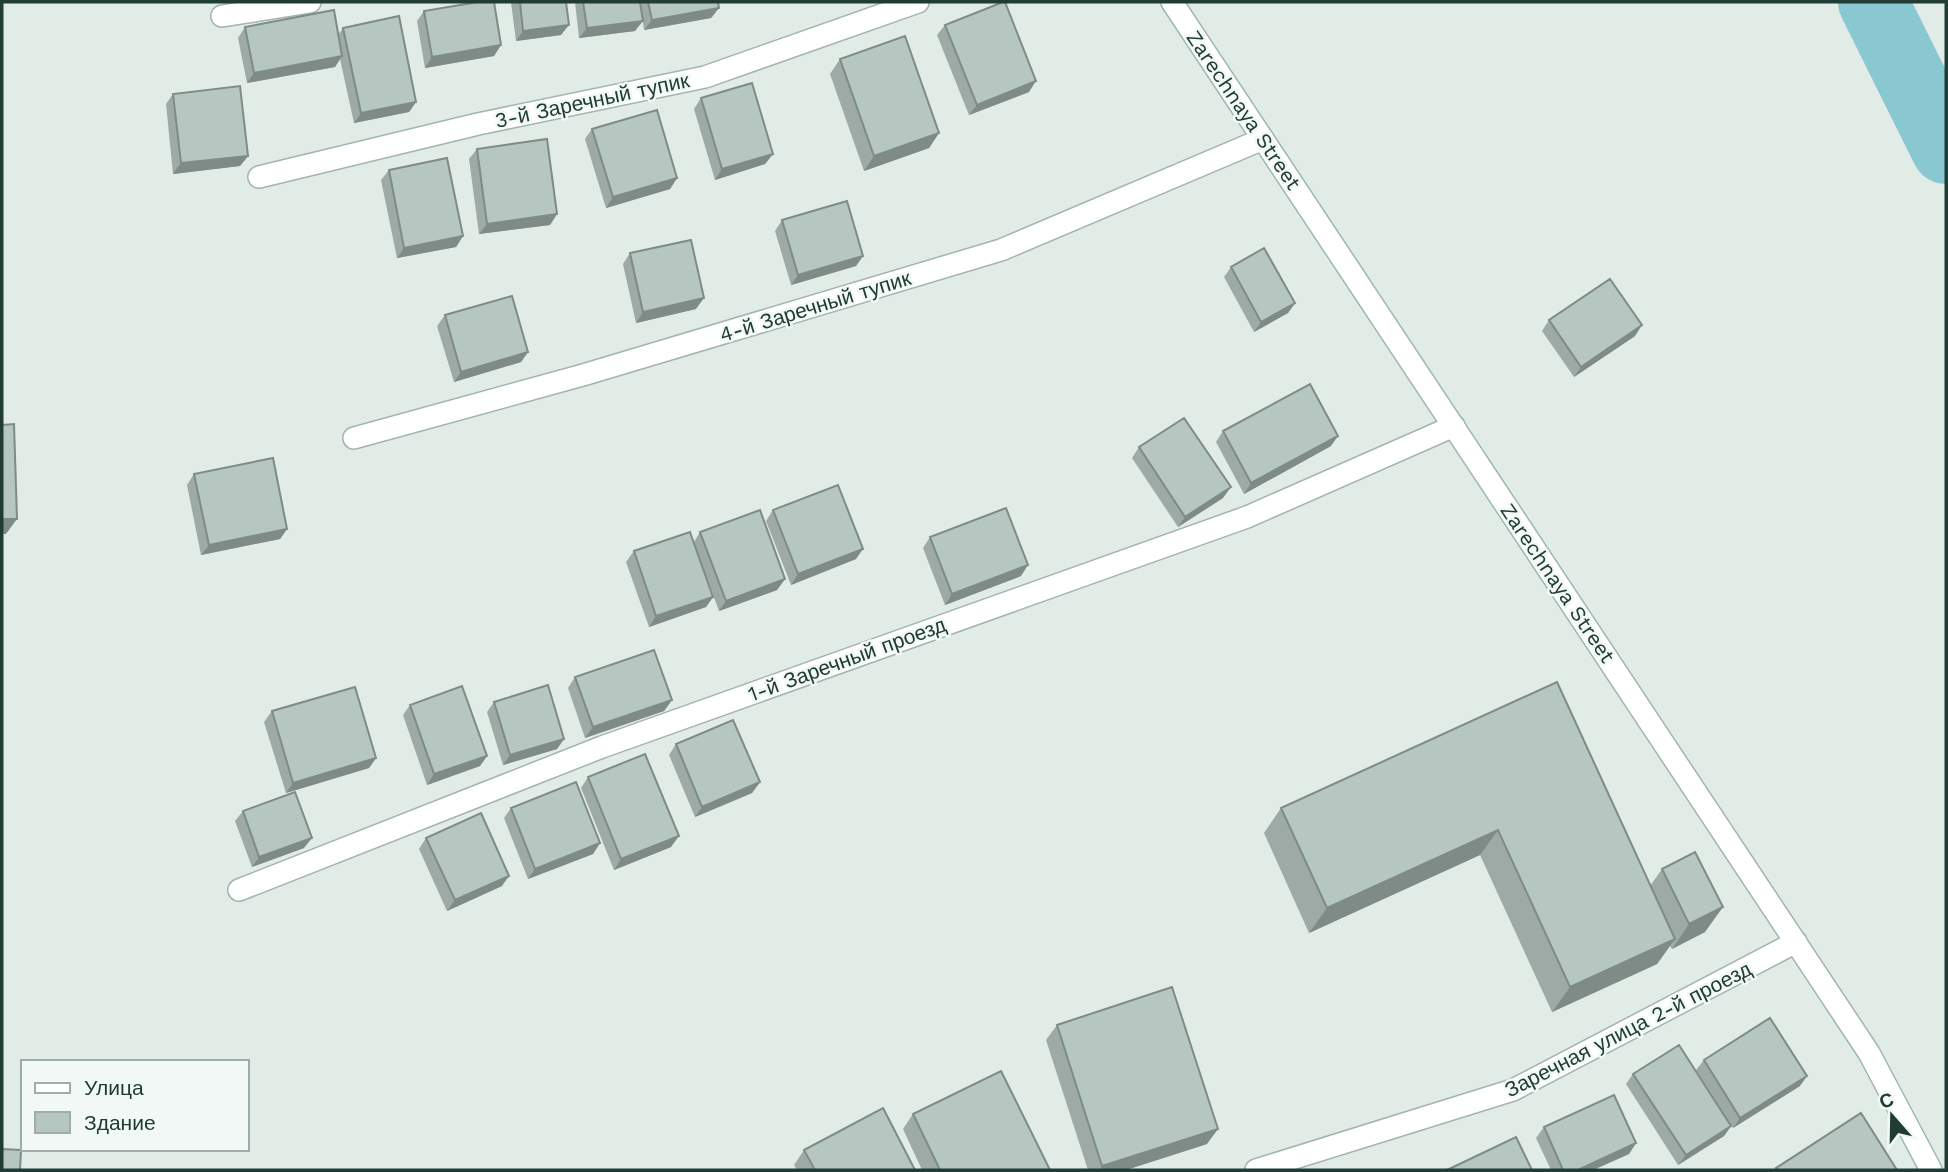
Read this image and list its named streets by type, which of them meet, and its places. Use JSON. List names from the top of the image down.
{
  "streets": {
    "street": [
      "3-й Заречный тупик",
      "Zarechnaya Street",
      "4-й Заречный тупик",
      "1-й Заречный проезд",
      "Заречная улица 2-й проезд"
    ]
  },
  "crossings": [
    ["Zarechnaya Street", "4-й Заречный тупик"],
    ["Zarechnaya Street", "1-й Заречный проезд"],
    ["Zarechnaya Street", "Заречная улица 2-й проезд"]
  ],
  "legend": ["Улица", "Здание"],
  "north": "top"
}
